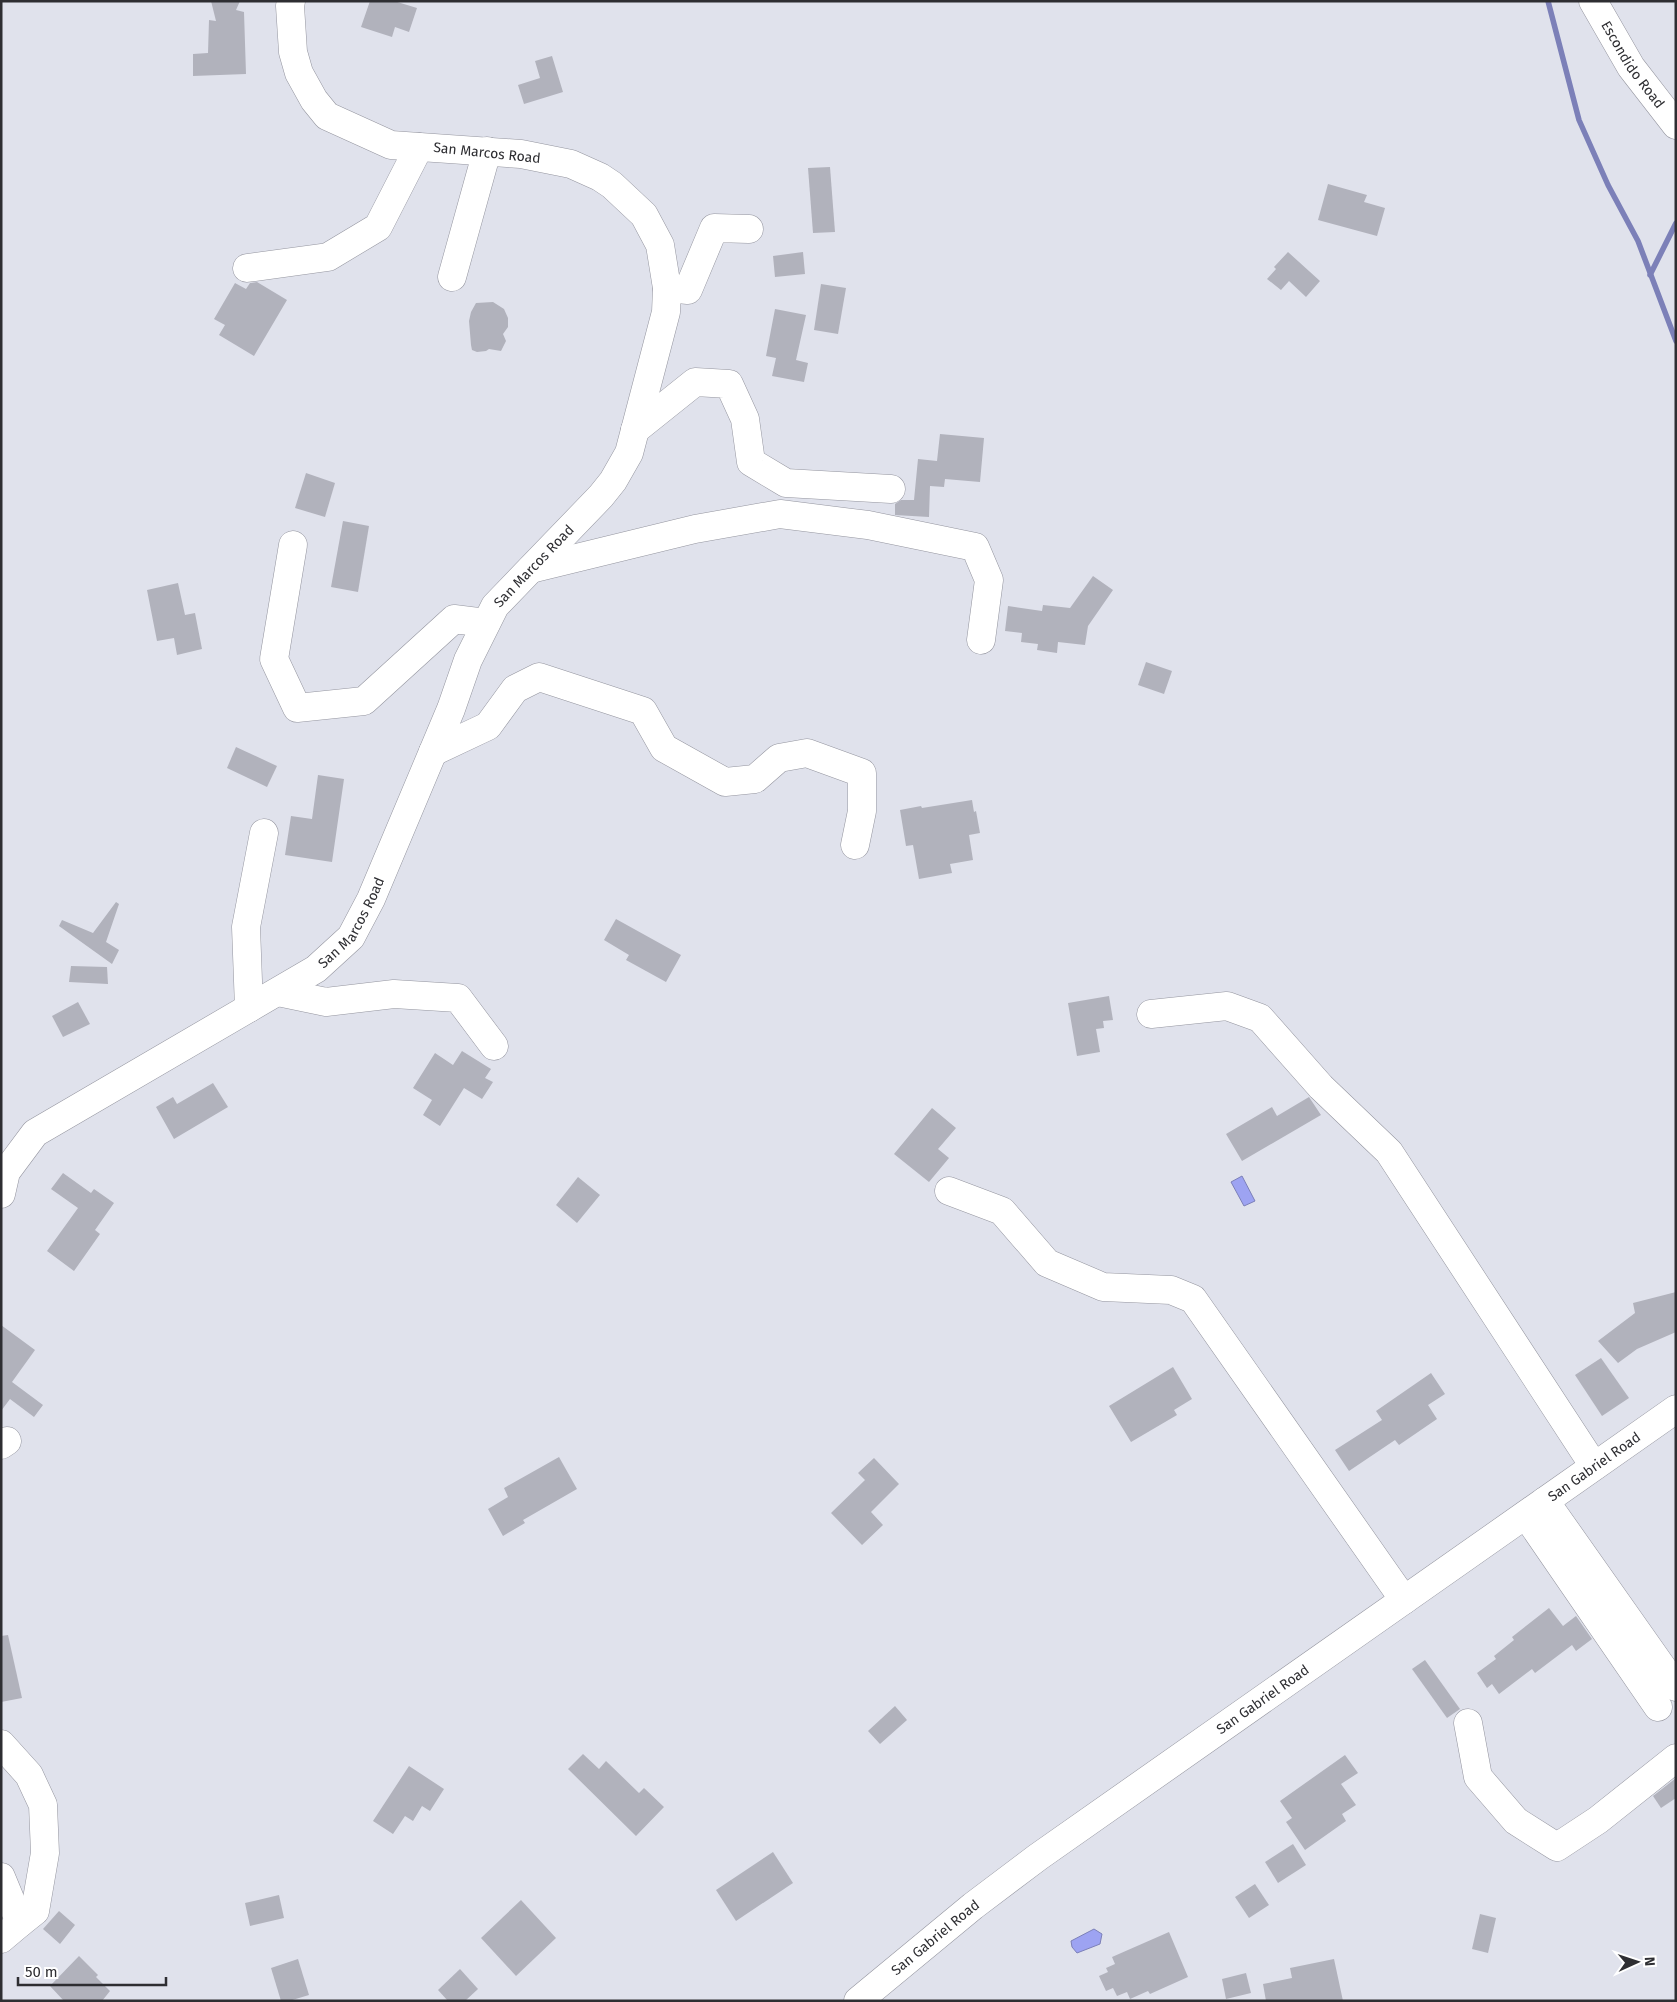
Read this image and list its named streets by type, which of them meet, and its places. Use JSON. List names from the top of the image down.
{
  "streets": {
    "street": ["Escondido Road", "San Marcos Road", "San Gabriel Road"]
  },
  "scale_bar": "50 m",
  "north": "right"
}
